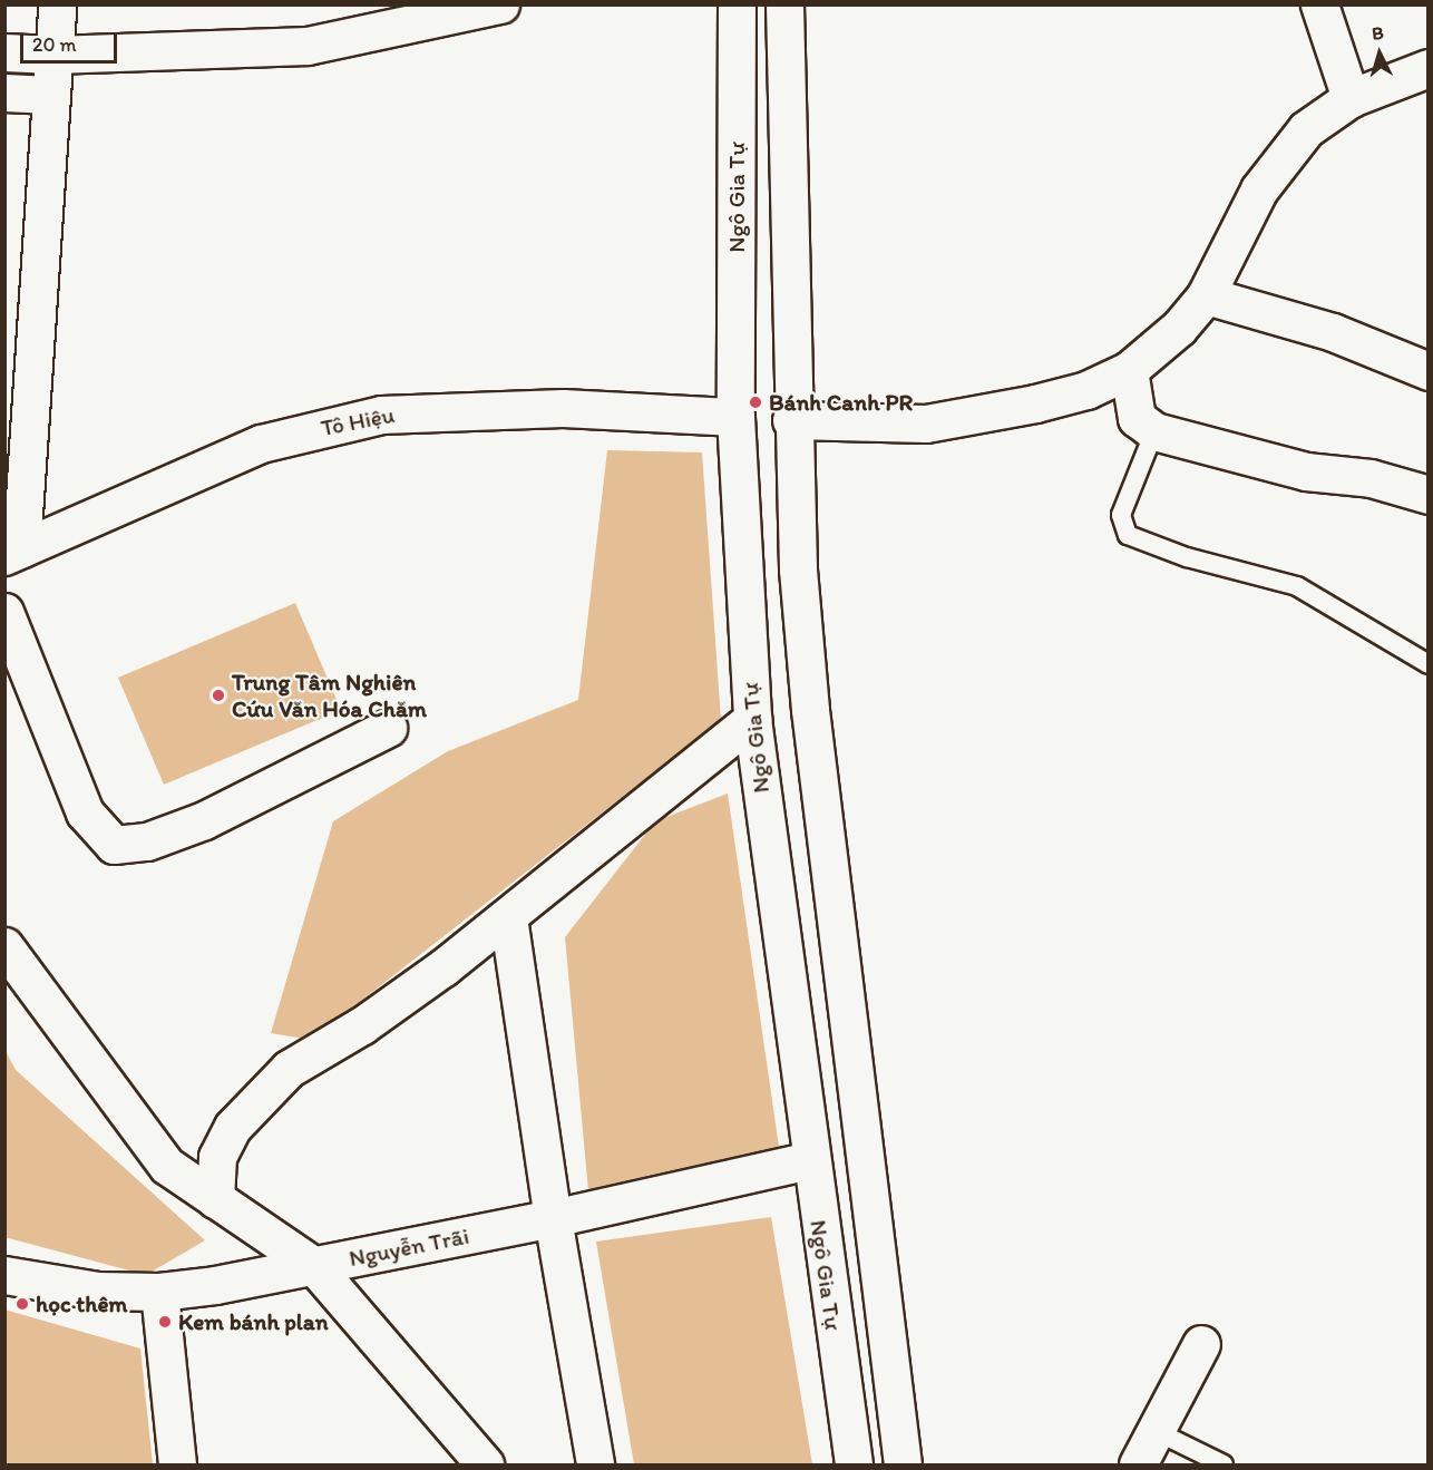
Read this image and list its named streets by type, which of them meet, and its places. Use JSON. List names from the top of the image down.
{
  "streets": {
    "street": ["Ngô Gia Tự", "Tô Hiệu", "Nguyễn Trãi"]
  },
  "crossings": [
    ["Ngô Gia Tự", "Tô Hiệu"],
    ["Ngô Gia Tự", "Nguyễn Trãi"]
  ],
  "places": [
    "Bánh Canh PR",
    "Trung Tâm Nghiên Cứu Văn Hóa Chăm",
    "học thêm",
    "Kem bánh plan"
  ],
  "scale_bar": "20 m",
  "north": "top"
}
